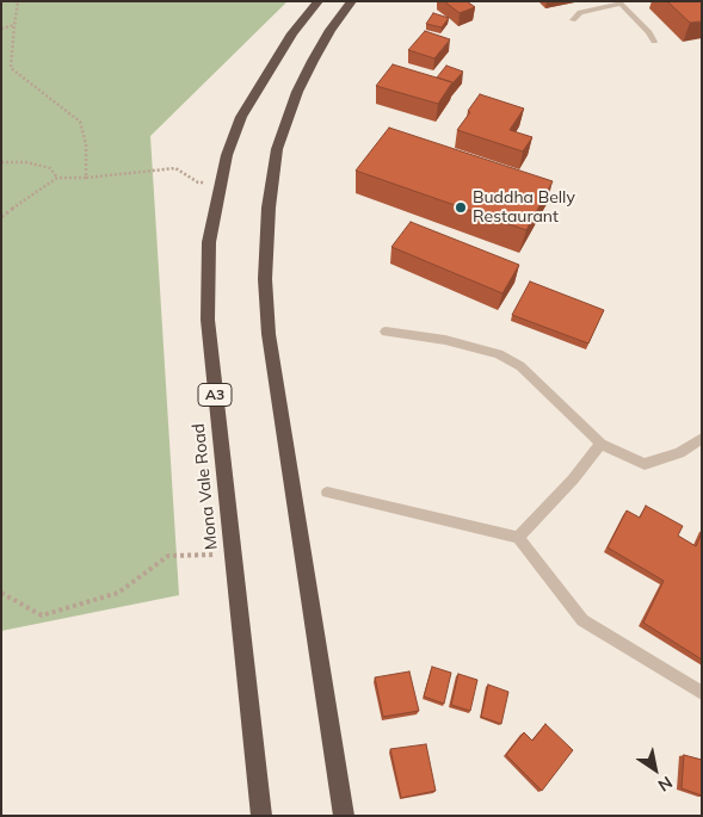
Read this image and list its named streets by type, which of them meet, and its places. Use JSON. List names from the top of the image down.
{
  "streets": {
    "highway": ["A3", "Mona Vale Road"]
  },
  "places": ["Buddha Belly Restaurant"],
  "north": "bottom right"
}
